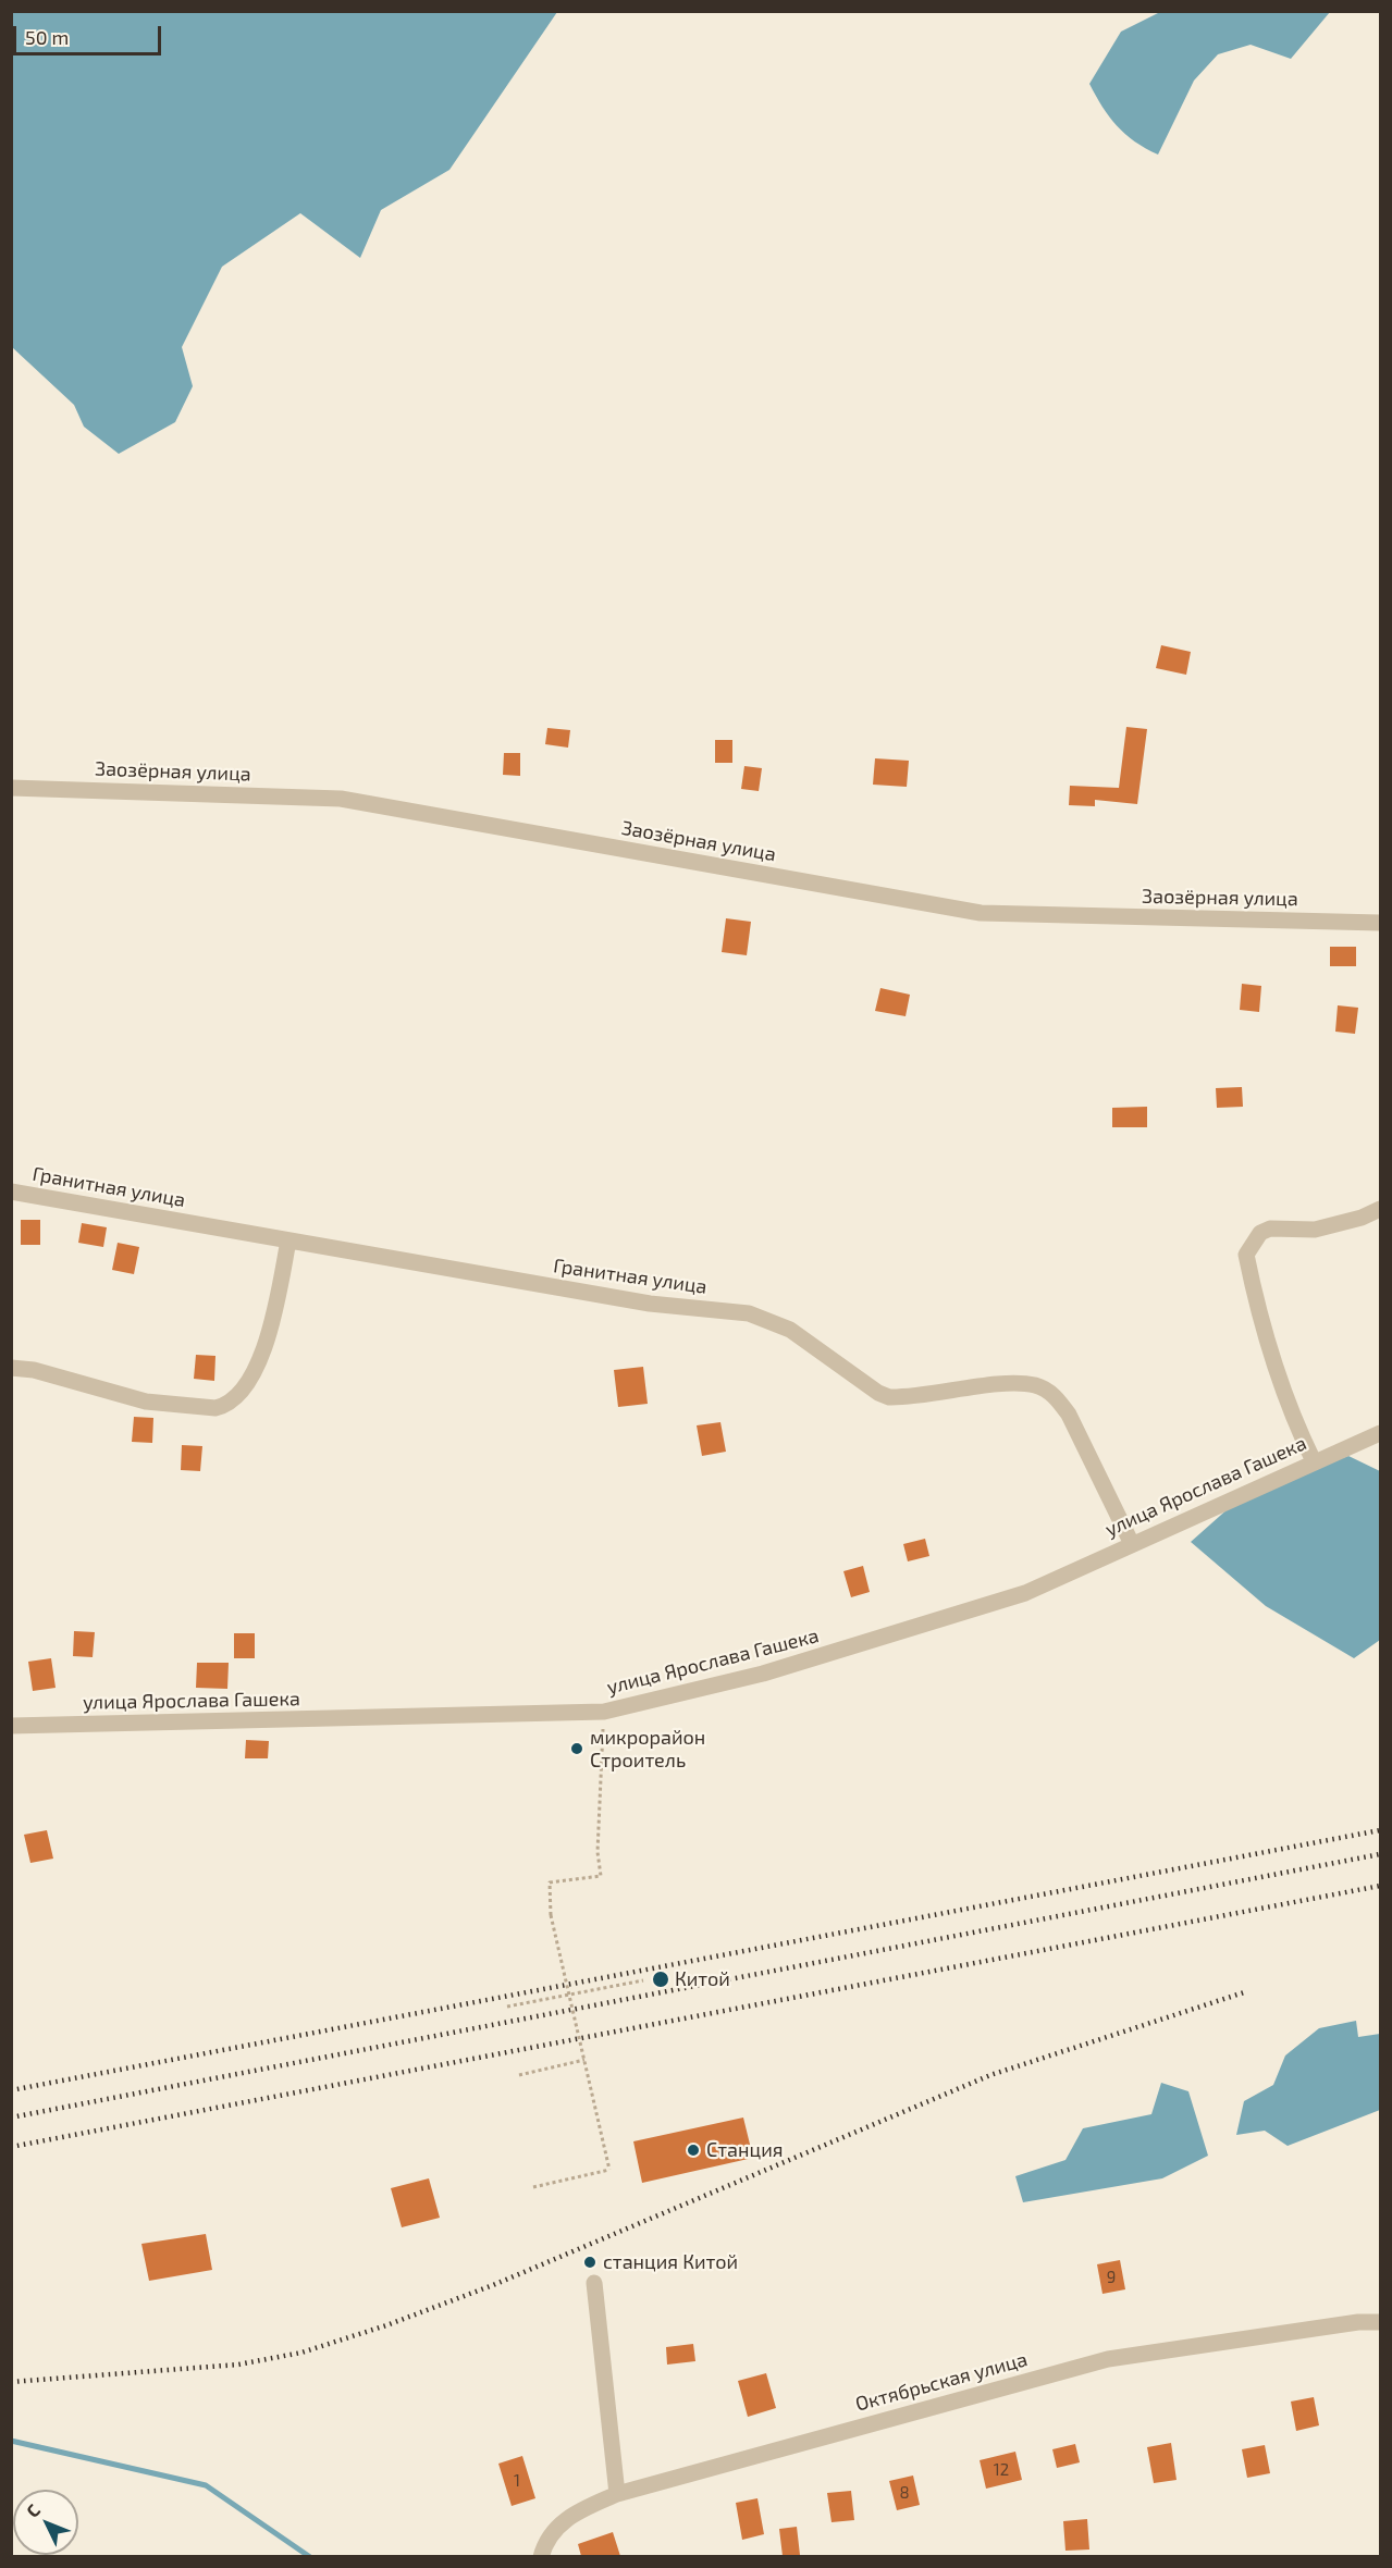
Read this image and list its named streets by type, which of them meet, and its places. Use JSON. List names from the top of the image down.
{
  "streets": {
    "street": [
      "Заозёрная улица",
      "Гранитная улица",
      "улица Ярослава Гашека",
      "Октябрьская улица"
    ]
  },
  "crossings": [
    ["Гранитная улица", "улица Ярослава Гашека"]
  ],
  "places": [
    "микрорайон Строитель",
    "Китой",
    "Станция",
    "станция Китой"
  ],
  "house_numbers": [
    "9",
    "12",
    "1",
    "8"
  ],
  "scale_bar": "50 m",
  "north": "top left"
}
